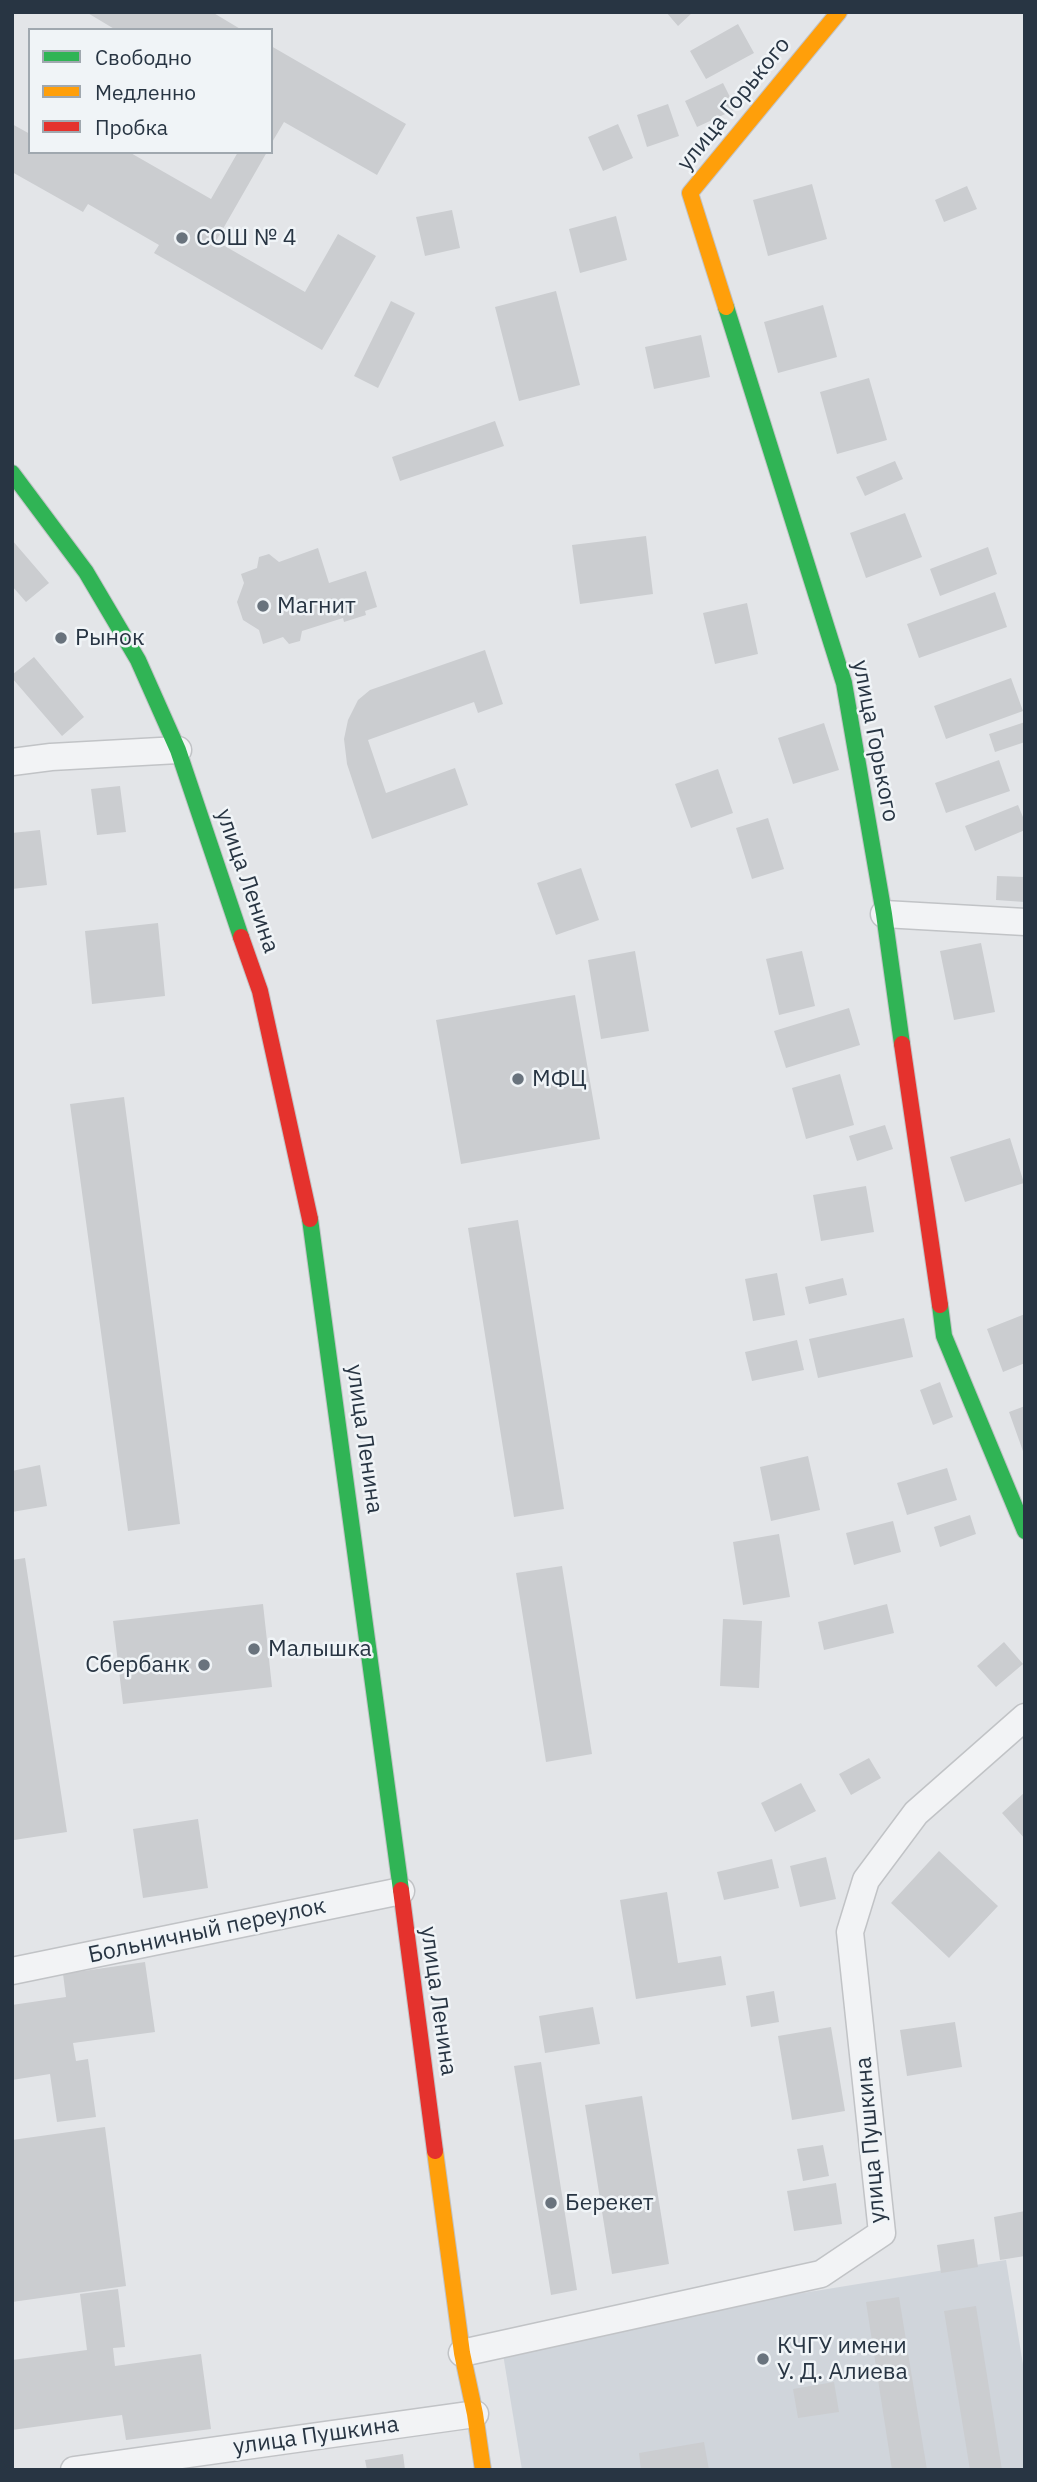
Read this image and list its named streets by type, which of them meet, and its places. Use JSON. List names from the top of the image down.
{
  "streets": {
    "main road": ["улица Горького", "улица Ленина"],
    "street": ["Больничный переулок", "улица Пушкина"]
  },
  "crossings": [
    ["улица Ленина", "Больничный переулок"],
    ["улица Ленина", "улица Пушкина"]
  ],
  "places": [
    "СОШ № 4",
    "Магнит",
    "Рынок",
    "МФЦ",
    "Малышка",
    "Сбербанк",
    "Берекет",
    "КЧГУ имени У. Д. Алиева"
  ],
  "legend": ["Свободно", "Медленно", "Пробка"]
}
